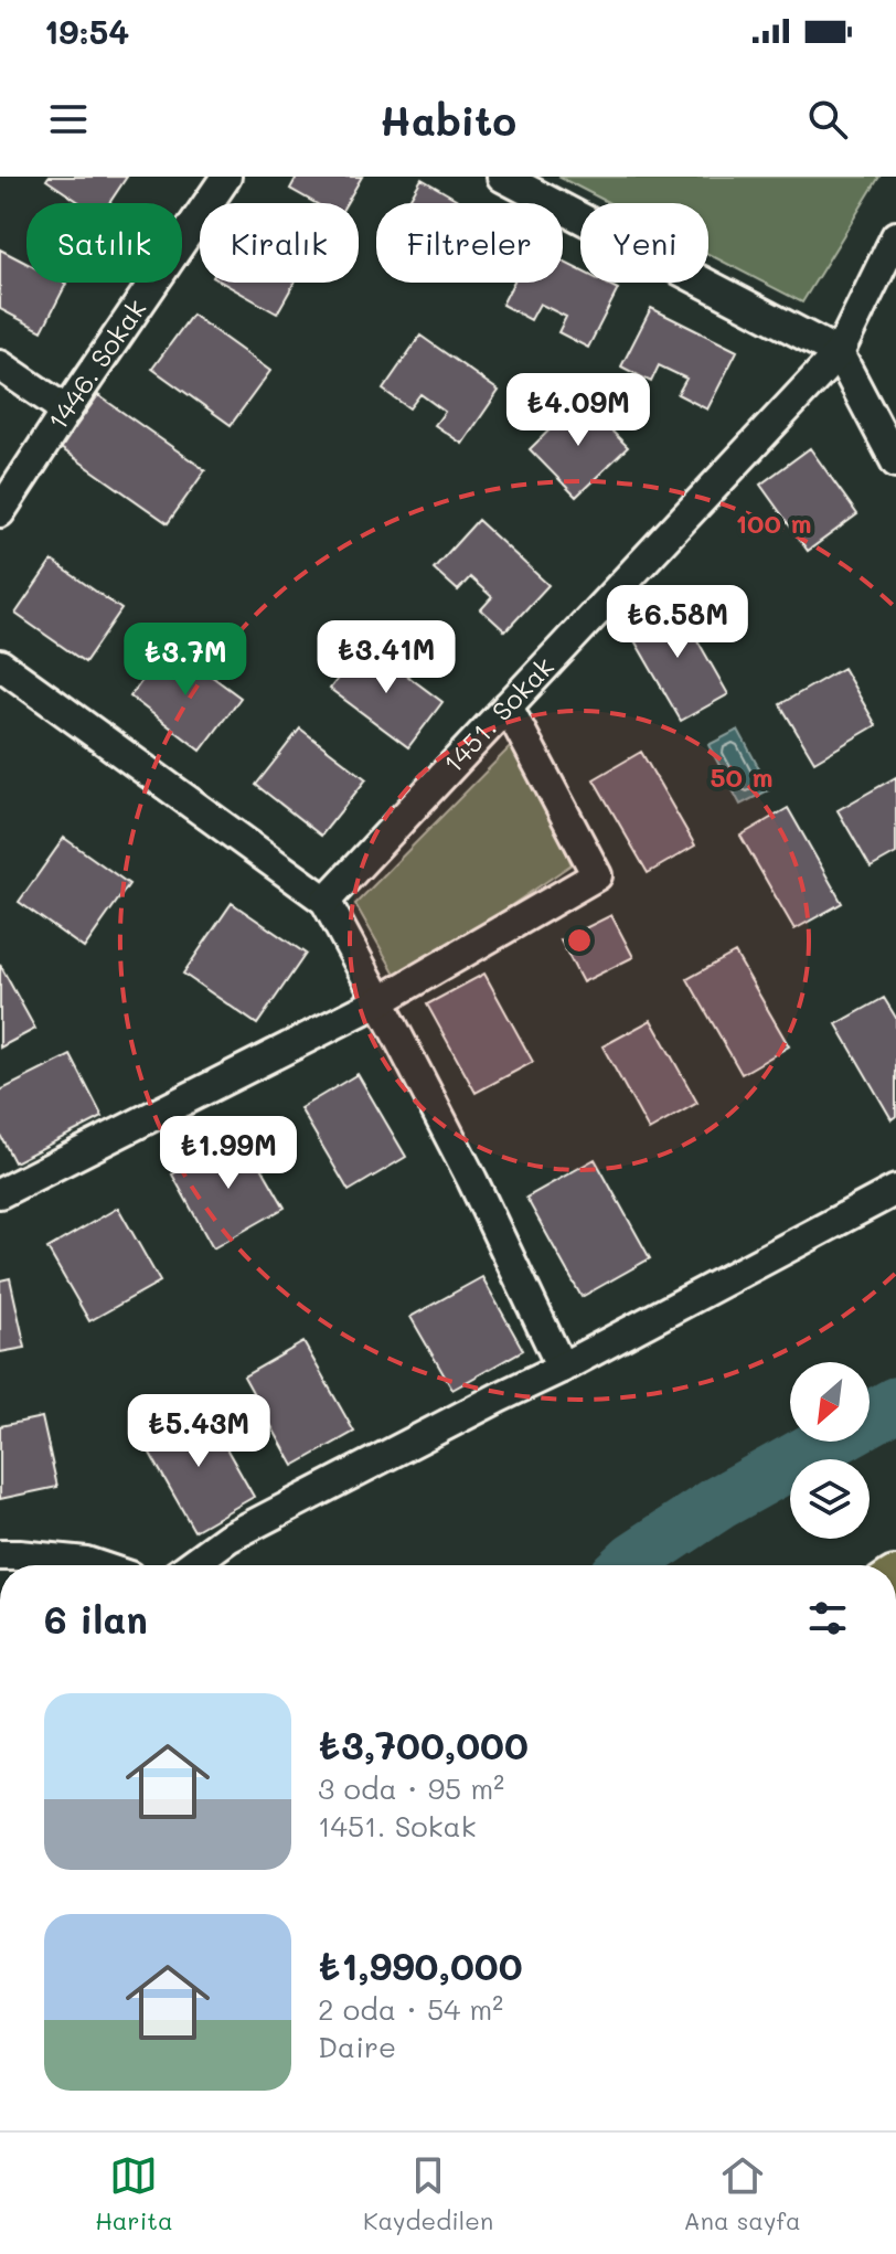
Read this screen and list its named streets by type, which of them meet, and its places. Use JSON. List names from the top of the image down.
{
  "streets": {
    "street": ["1446. Sokak", "1451. Sokak"]
  },
  "north": "bottom left",
  "page": {
    "status": "19:54",
    "header": "Habito",
    "chip": [
      "Satılık",
      "Kiralık",
      "Filtreler",
      "Yeni"
    ],
    "price": [
      "₺4.09M",
      "₺6.58M",
      "₺3.41M",
      "₺3.7M",
      "₺1.99M",
      "₺5.43M"
    ],
    "heading": "6 ilan",
    "list": [
      {
        "name": "₺3,700,000",
        "note": "3 oda · 95 m² · 1451. Sokak"
      },
      {
        "name": "₺1,990,000",
        "note": "2 oda · 54 m² · Daire"
      }
    ],
    "tabs": ["Harita", "Kaydedilen", "Ana sayfa"]
  },
  "rings": ["100 m", "50 m"]
}
